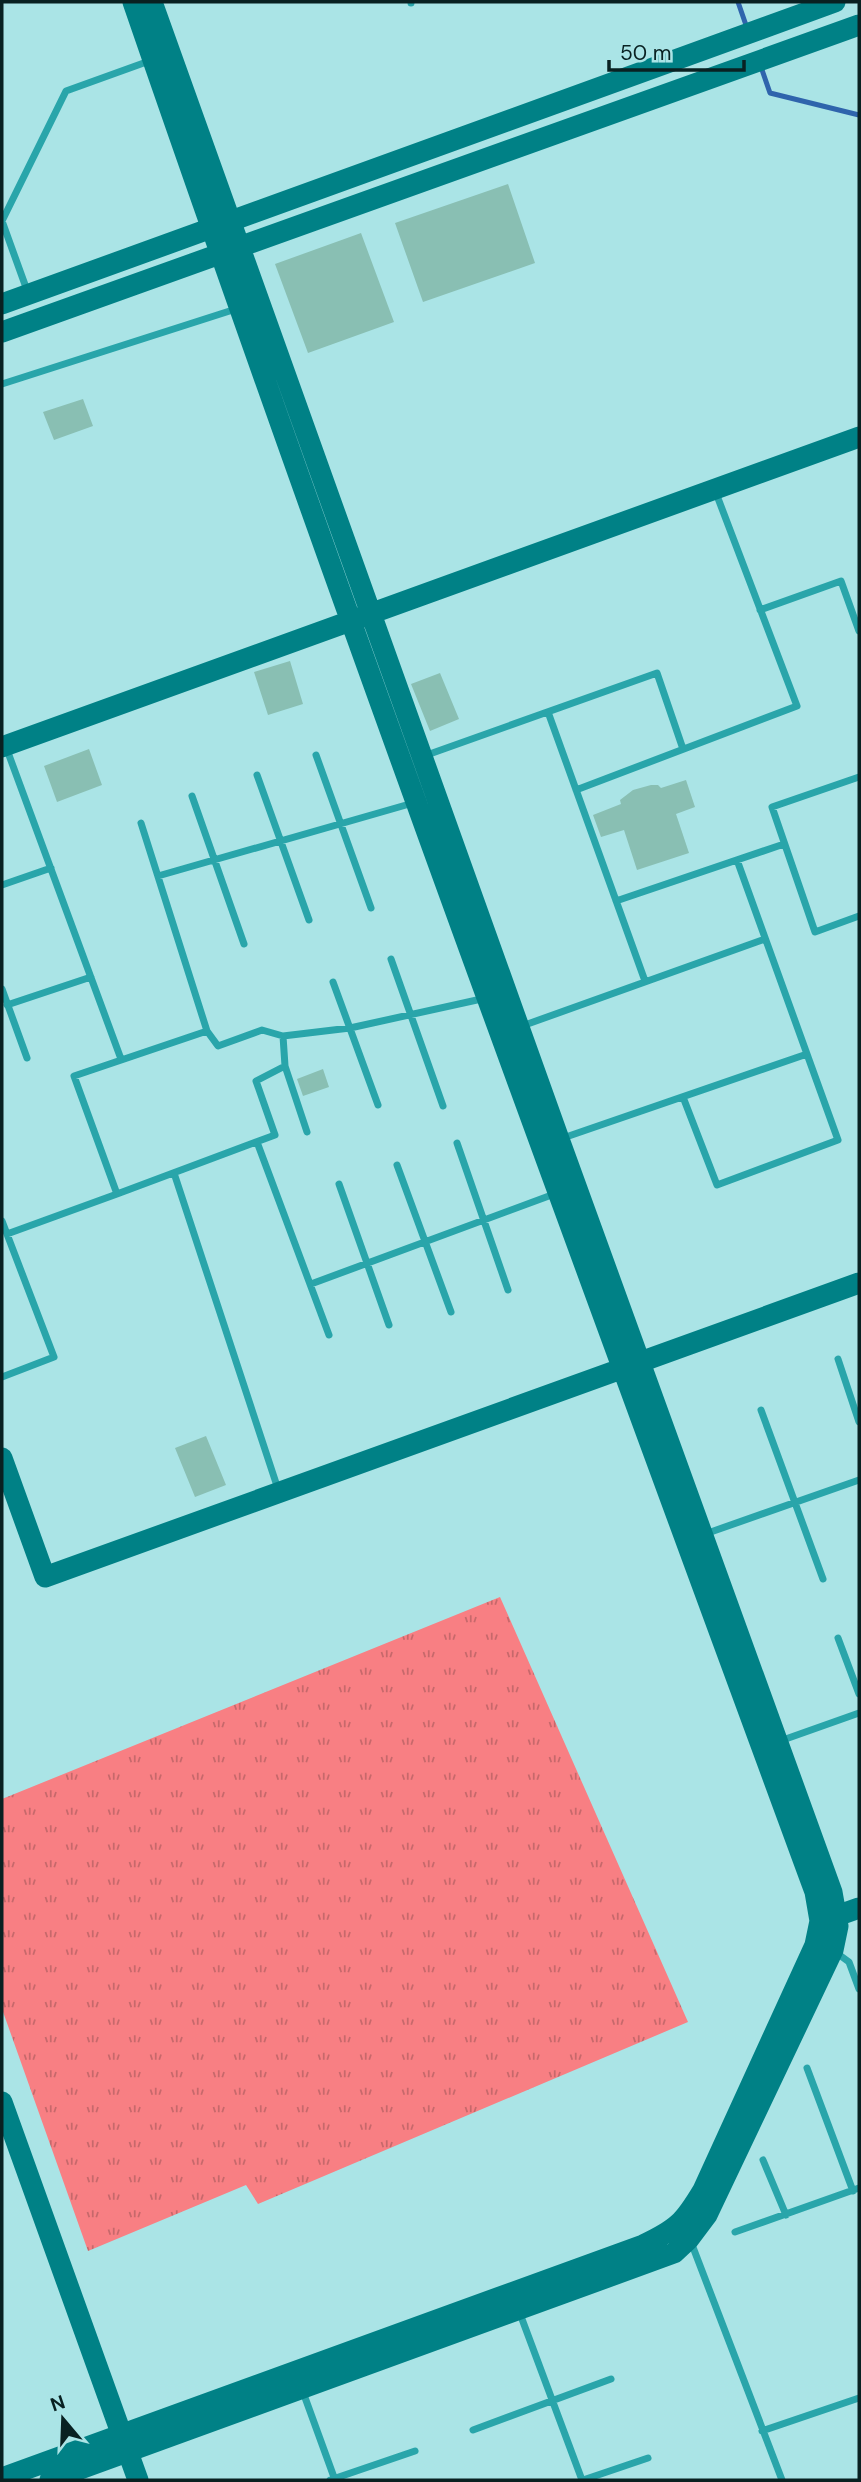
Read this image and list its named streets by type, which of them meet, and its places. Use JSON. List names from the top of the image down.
{
  "scale_bar": "50 m",
  "north": "top"
}
